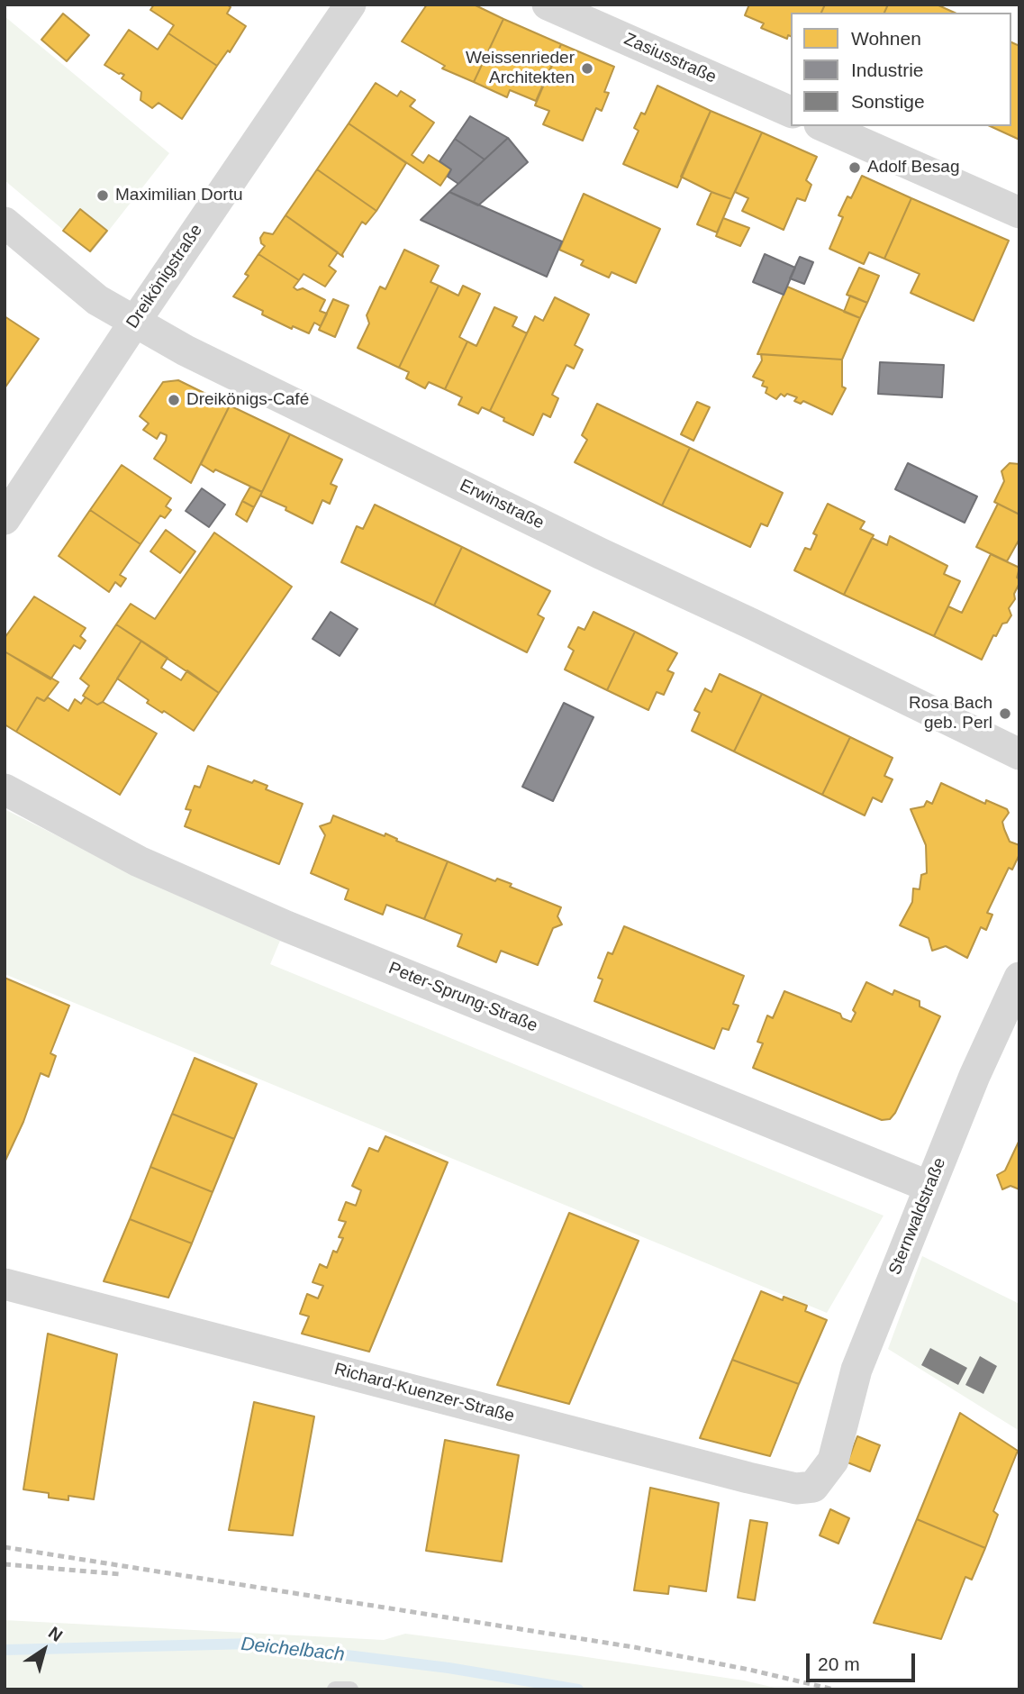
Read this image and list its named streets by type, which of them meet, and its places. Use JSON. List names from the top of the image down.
{
  "streets": {
    "street": [
      "Zasiusstraße",
      "Dreikönigstraße",
      "Erwinstraße",
      "Peter-Sprung-Straße",
      "Sternwaldstraße",
      "Richard-Kuenzer-Straße"
    ]
  },
  "crossings": [
    ["Dreikönigstraße", "Erwinstraße"],
    ["Peter-Sprung-Straße", "Sternwaldstraße"],
    ["Sternwaldstraße", "Richard-Kuenzer-Straße"]
  ],
  "water": ["Deichelbach"],
  "places": [
    "Weissenrieder Architekten",
    "Adolf Besag",
    "Maximilian Dortu",
    "Dreikönigs-Café",
    "Rosa Bach geb. Perl"
  ],
  "legend": ["Wohnen", "Industrie", "Sonstige"],
  "scale_bar": "20 m",
  "north": "top right"
}
